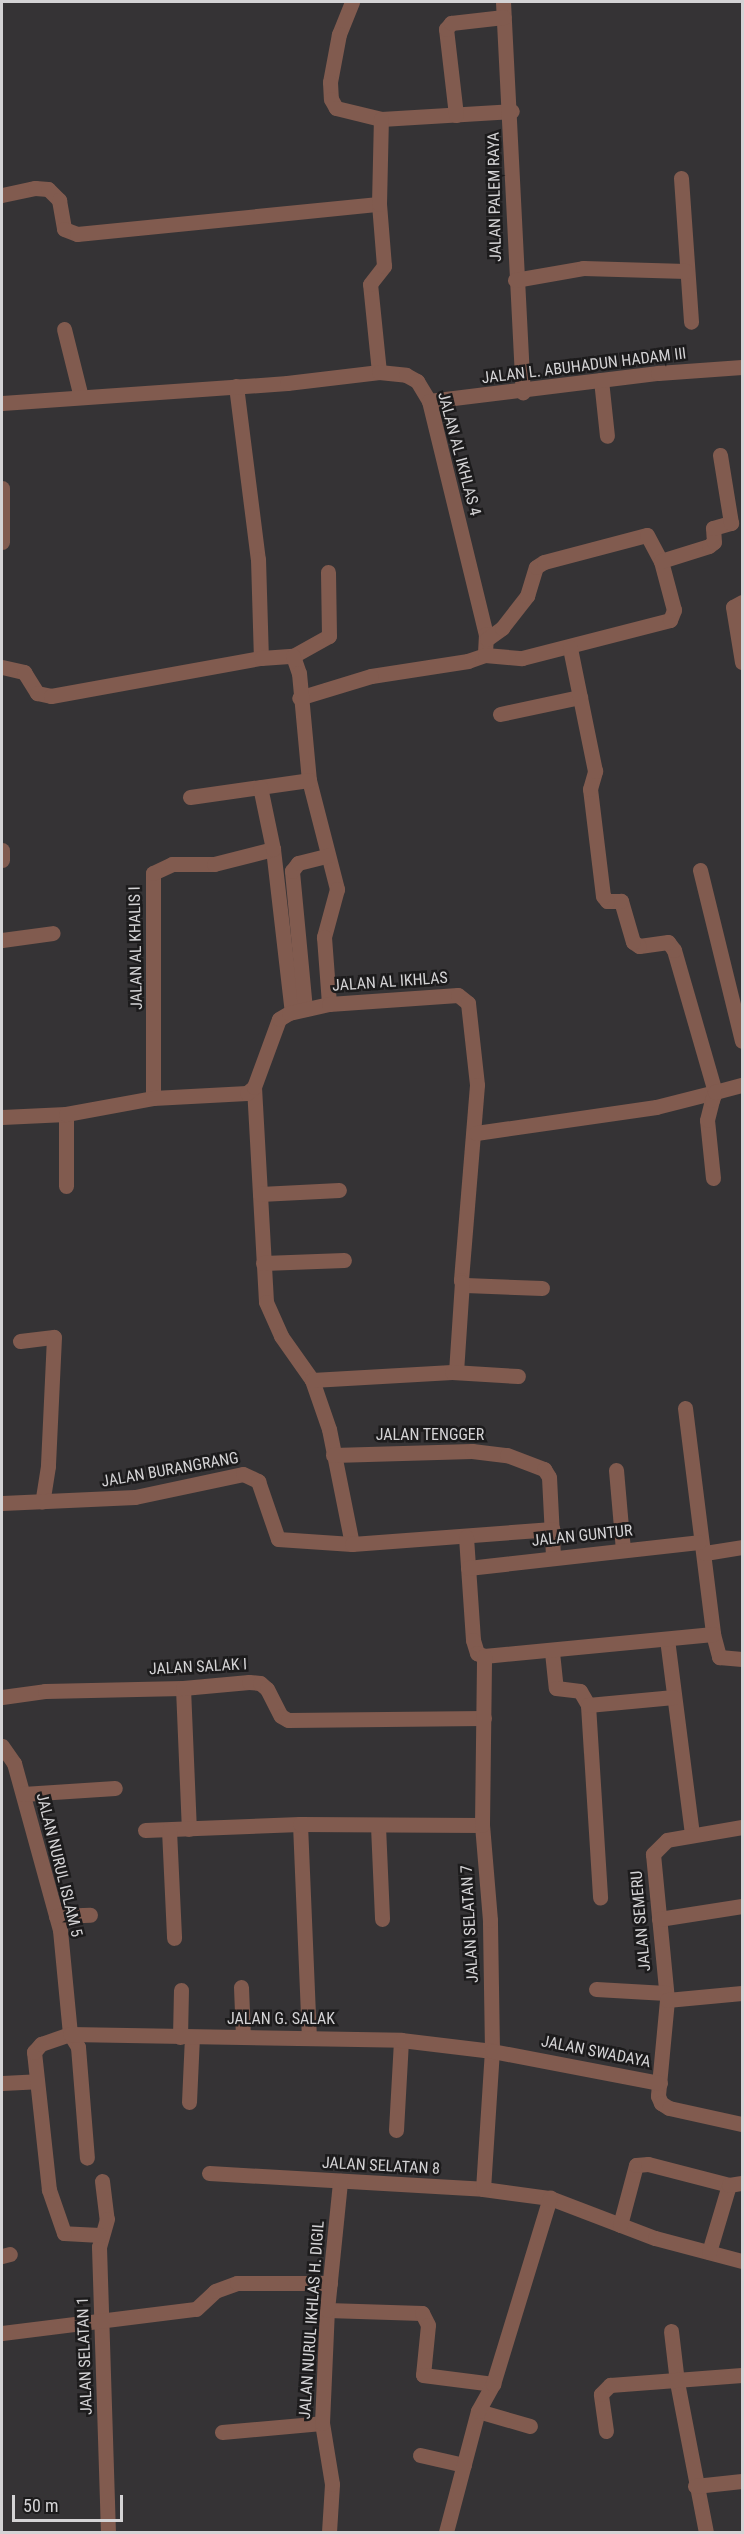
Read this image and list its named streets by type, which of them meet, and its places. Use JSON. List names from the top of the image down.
{
  "streets": {
    "street": [
      "JALAN PALEM RAYA",
      "JALAN L. ABUHADUN HADAM III",
      "JALAN AL IKHLAS 4",
      "JALAN AL KHALIS I",
      "JALAN AL IKHLAS",
      "JALAN TENGGER",
      "JALAN BURANGRANG",
      "JALAN GUNTUR",
      "JALAN SALAK I",
      "JALAN NURUL ISLAM 5",
      "JALAN SEMERU",
      "JALAN SELATAN 7",
      "JALAN G. SALAK",
      "JALAN SWADAYA",
      "JALAN SELATAN 8",
      "JALAN NURUL IKHLAS H. DIGIL",
      "JALAN SELATAN 1"
    ]
  },
  "crossings": [
    ["JALAN PALEM RAYA", "JALAN L. ABUHADUN HADAM III"],
    ["JALAN L. ABUHADUN HADAM III", "JALAN AL IKHLAS 4"],
    ["JALAN TENGGER", "JALAN BURANGRANG"],
    ["JALAN TENGGER", "JALAN GUNTUR"],
    ["JALAN SALAK I", "JALAN SELATAN 7"],
    ["JALAN NURUL ISLAM 5", "JALAN G. SALAK"],
    ["JALAN SEMERU", "JALAN SWADAYA"],
    ["JALAN SELATAN 7", "JALAN G. SALAK"],
    ["JALAN SELATAN 7", "JALAN SWADAYA"],
    ["JALAN SELATAN 7", "JALAN SELATAN 8"],
    ["JALAN G. SALAK", "JALAN SWADAYA"],
    ["JALAN SELATAN 8", "JALAN NURUL IKHLAS H. DIGIL"]
  ],
  "scale_bar": "50 m"
}
